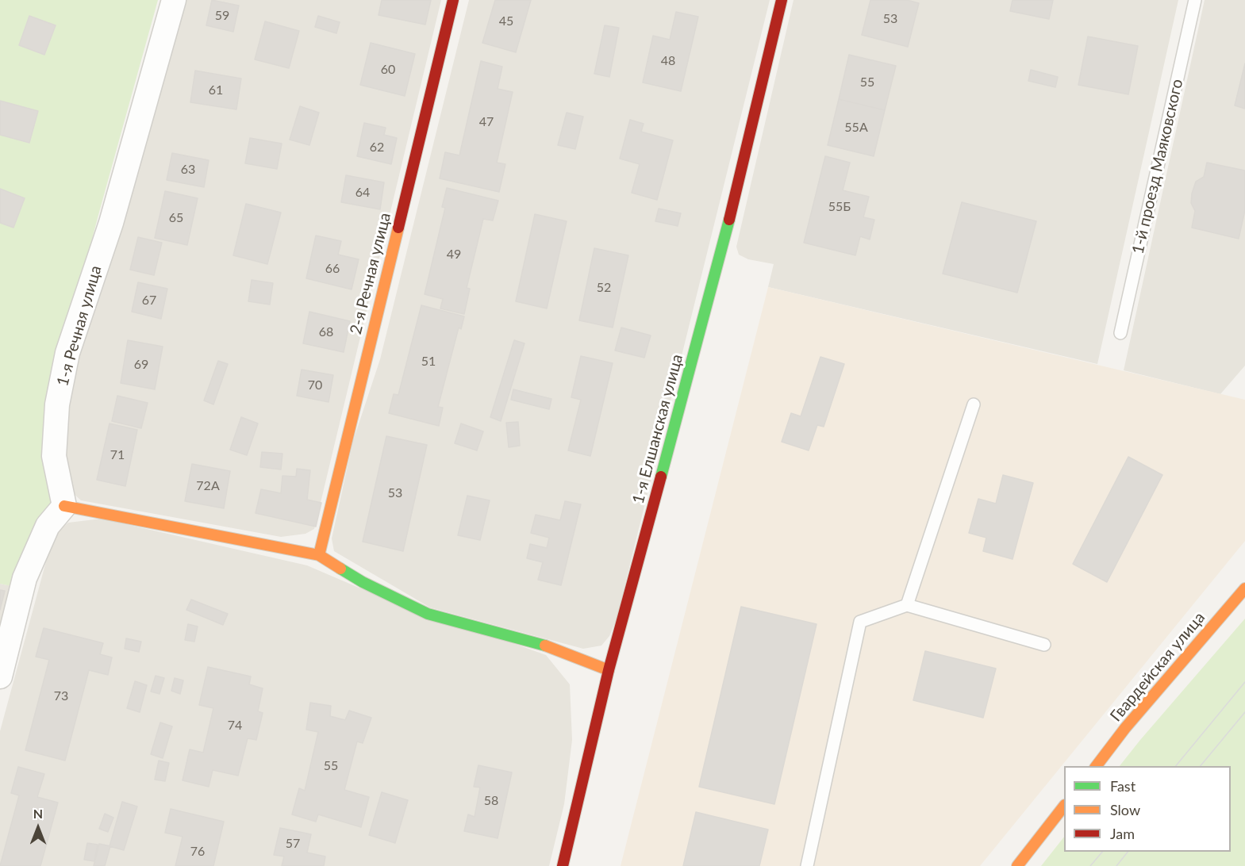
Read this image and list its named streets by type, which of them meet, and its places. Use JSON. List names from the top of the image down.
{
  "streets": {
    "street": [
      "2-я Речная улица",
      "1-я Речная улица",
      "1-я Елшанская улица",
      "Гвардейская улица"
    ],
    "lane": ["1-й проезд Маяковского"]
  },
  "house_numbers": [
    "59",
    "53",
    "45",
    "48",
    "60",
    "55",
    "61",
    "47",
    "55А",
    "62",
    "63",
    "64",
    "55Б",
    "65",
    "49",
    "66",
    "52",
    "67",
    "68",
    "51",
    "69",
    "70",
    "71",
    "72А",
    "53",
    "73",
    "74",
    "55",
    "58",
    "57",
    "76"
  ],
  "legend": ["Fast", "Slow", "Jam"],
  "north": "top"
}
